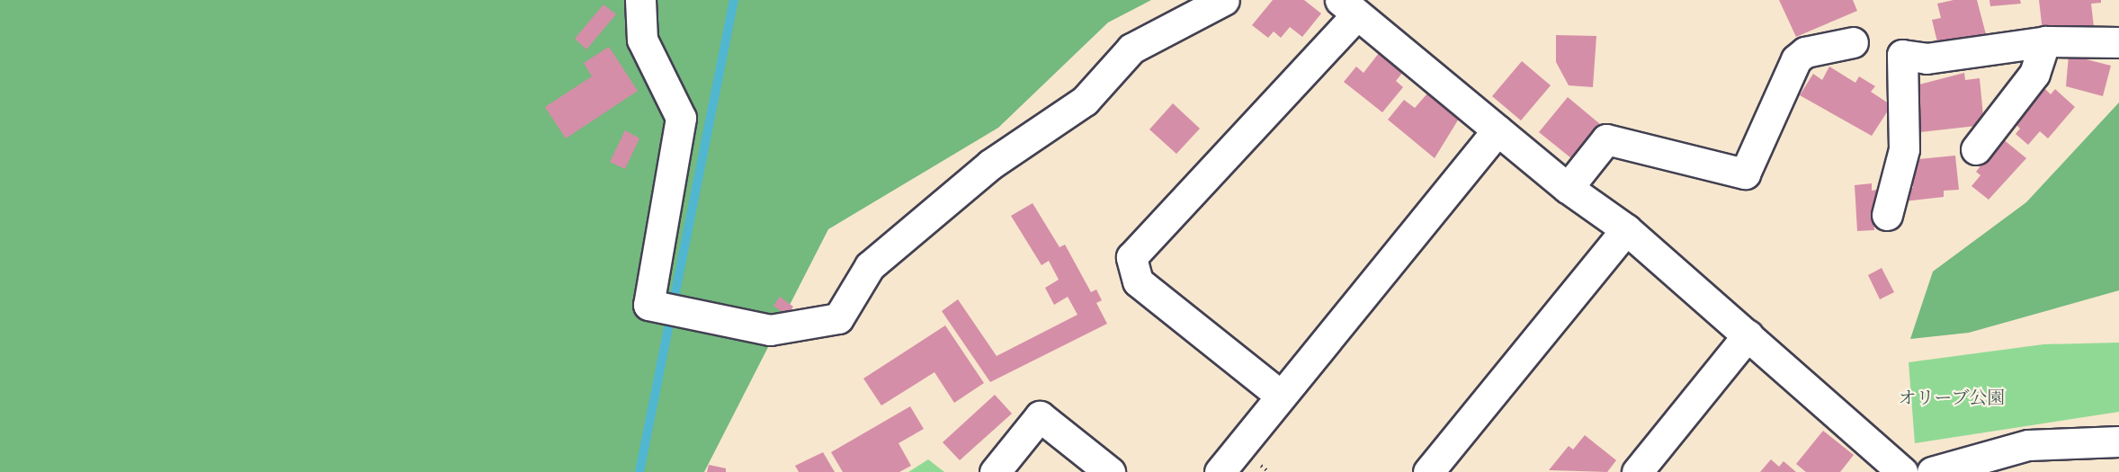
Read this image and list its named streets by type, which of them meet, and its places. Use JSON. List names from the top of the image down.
{
  "parks": ["オリーブ公園"]
}
